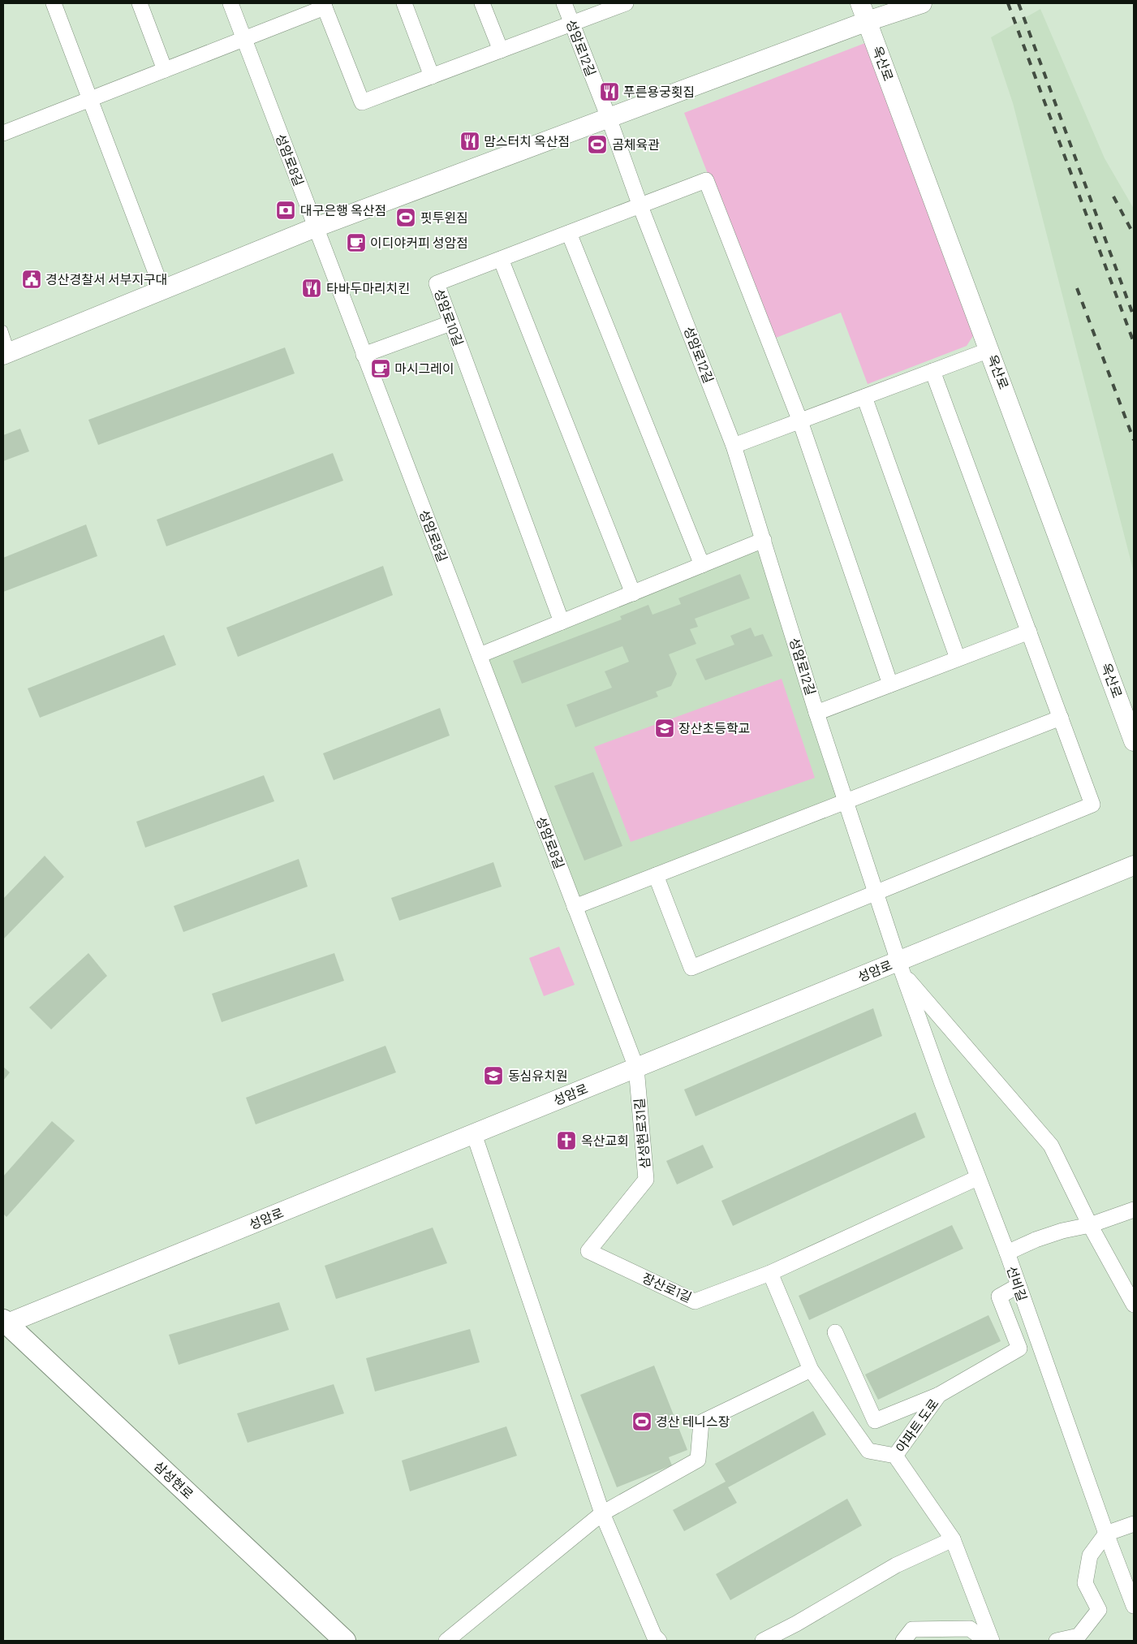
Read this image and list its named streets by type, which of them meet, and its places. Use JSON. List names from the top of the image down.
{
  "streets": {
    "main road": ["삼성현로"],
    "street": [
      "성암로12길",
      "옥산로",
      "성암로8길",
      "성암로10길",
      "성암로",
      "삼성현로31길",
      "선비길",
      "장산로1길",
      "아파트 도로"
    ]
  },
  "crossings": [
    ["성암로12길", "성암로10길"],
    ["성암로12길", "성암로"],
    ["성암로12길", "선비길"],
    ["성암로8길", "성암로"],
    ["성암로8길", "삼성현로31길"],
    ["성암로", "삼성현로31길"],
    ["성암로", "선비길"],
    ["성암로", "삼성현로"],
    ["삼성현로31길", "장산로1길"],
    ["선비길", "장산로1길"]
  ],
  "places": {
    "restaurant": ["푸른용궁횟집", "맘스터치 옥산점", "타바두마리치킨"],
    "sports": ["곰체육관", "핏투윈짐", "경산 테니스장"],
    "bank": ["대구은행 옥산점"],
    "cafe": ["이디야커피 성암점", "마시그레이"],
    "public building": ["경산경찰서 서부지구대"],
    "school or university": ["장산초등학교", "동심유치원"],
    "church": ["옥산교회"]
  }
}
